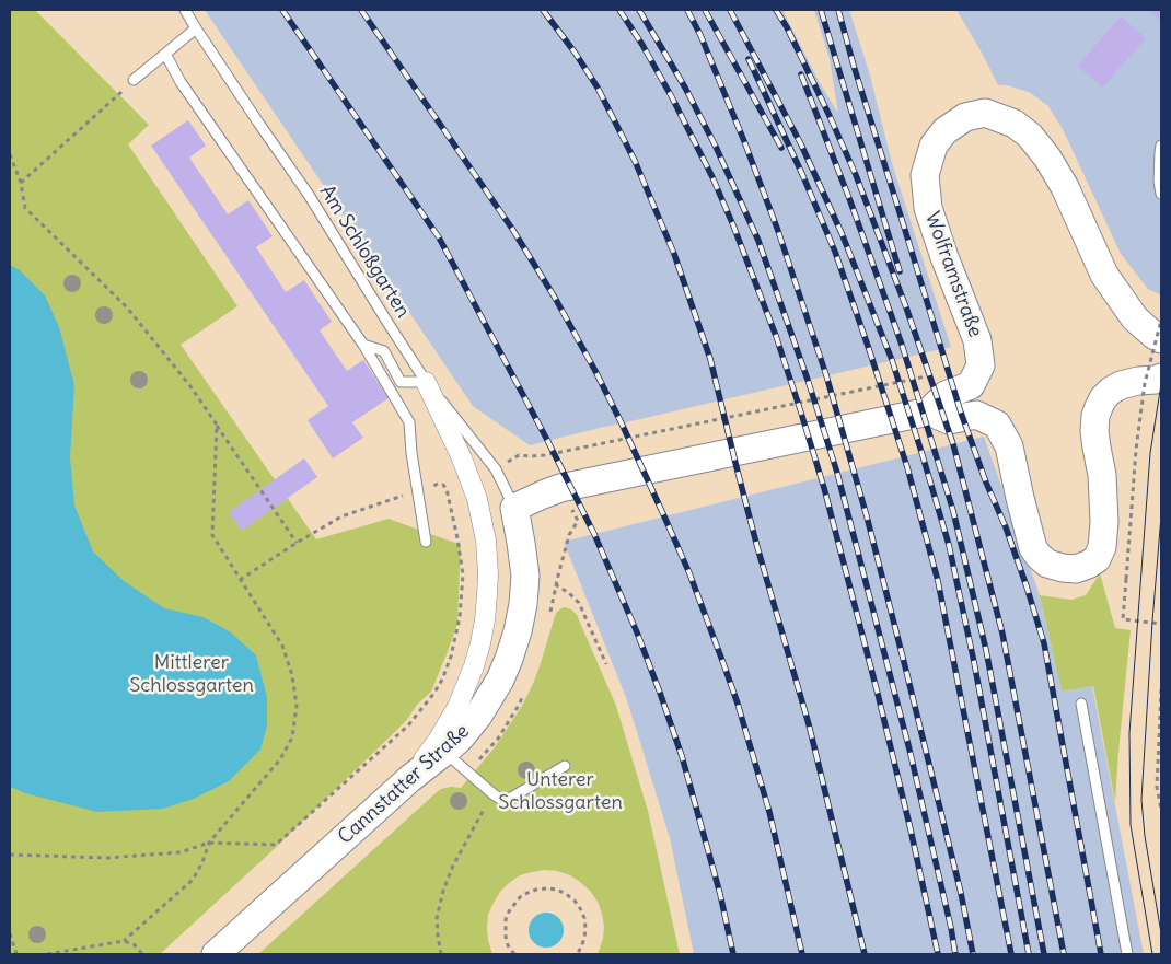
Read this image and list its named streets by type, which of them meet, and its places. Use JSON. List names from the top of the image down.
{
  "streets": {
    "main road": ["Wolframstraße", "Cannstatter Straße"],
    "lane": ["Am Schloßgarten"]
  },
  "crossings": [
    ["Am Schloßgarten", "Wolframstraße"],
    ["Am Schloßgarten", "Cannstatter Straße"],
    ["Wolframstraße", "Cannstatter Straße"]
  ],
  "parks": ["Mittlerer Schlossgarten", "Unterer Schlossgarten"]
}
